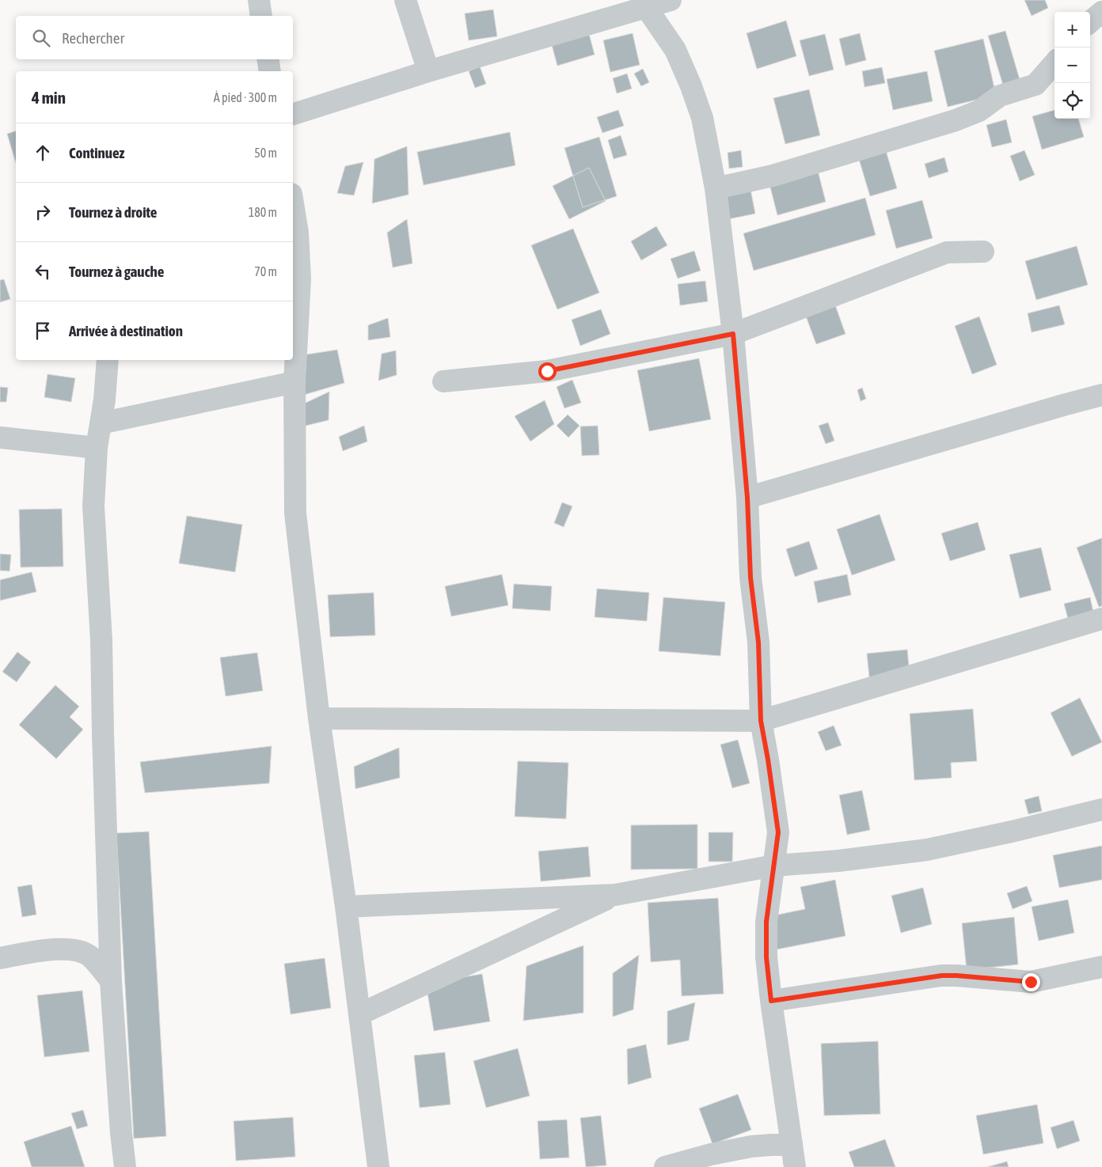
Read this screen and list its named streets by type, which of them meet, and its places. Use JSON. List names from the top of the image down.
{
  "page": {
    "map_buttons": ["+", "−"],
    "search": "Rechercher",
    "heading": ["4 min", "À pied · 300 m"],
    "list": [
      ["Continuez", "50 m"],
      ["Tournez à droite", "180 m"],
      ["Tournez à gauche", "70 m"],
      "Arrivée à destination"
    ]
  }
}
